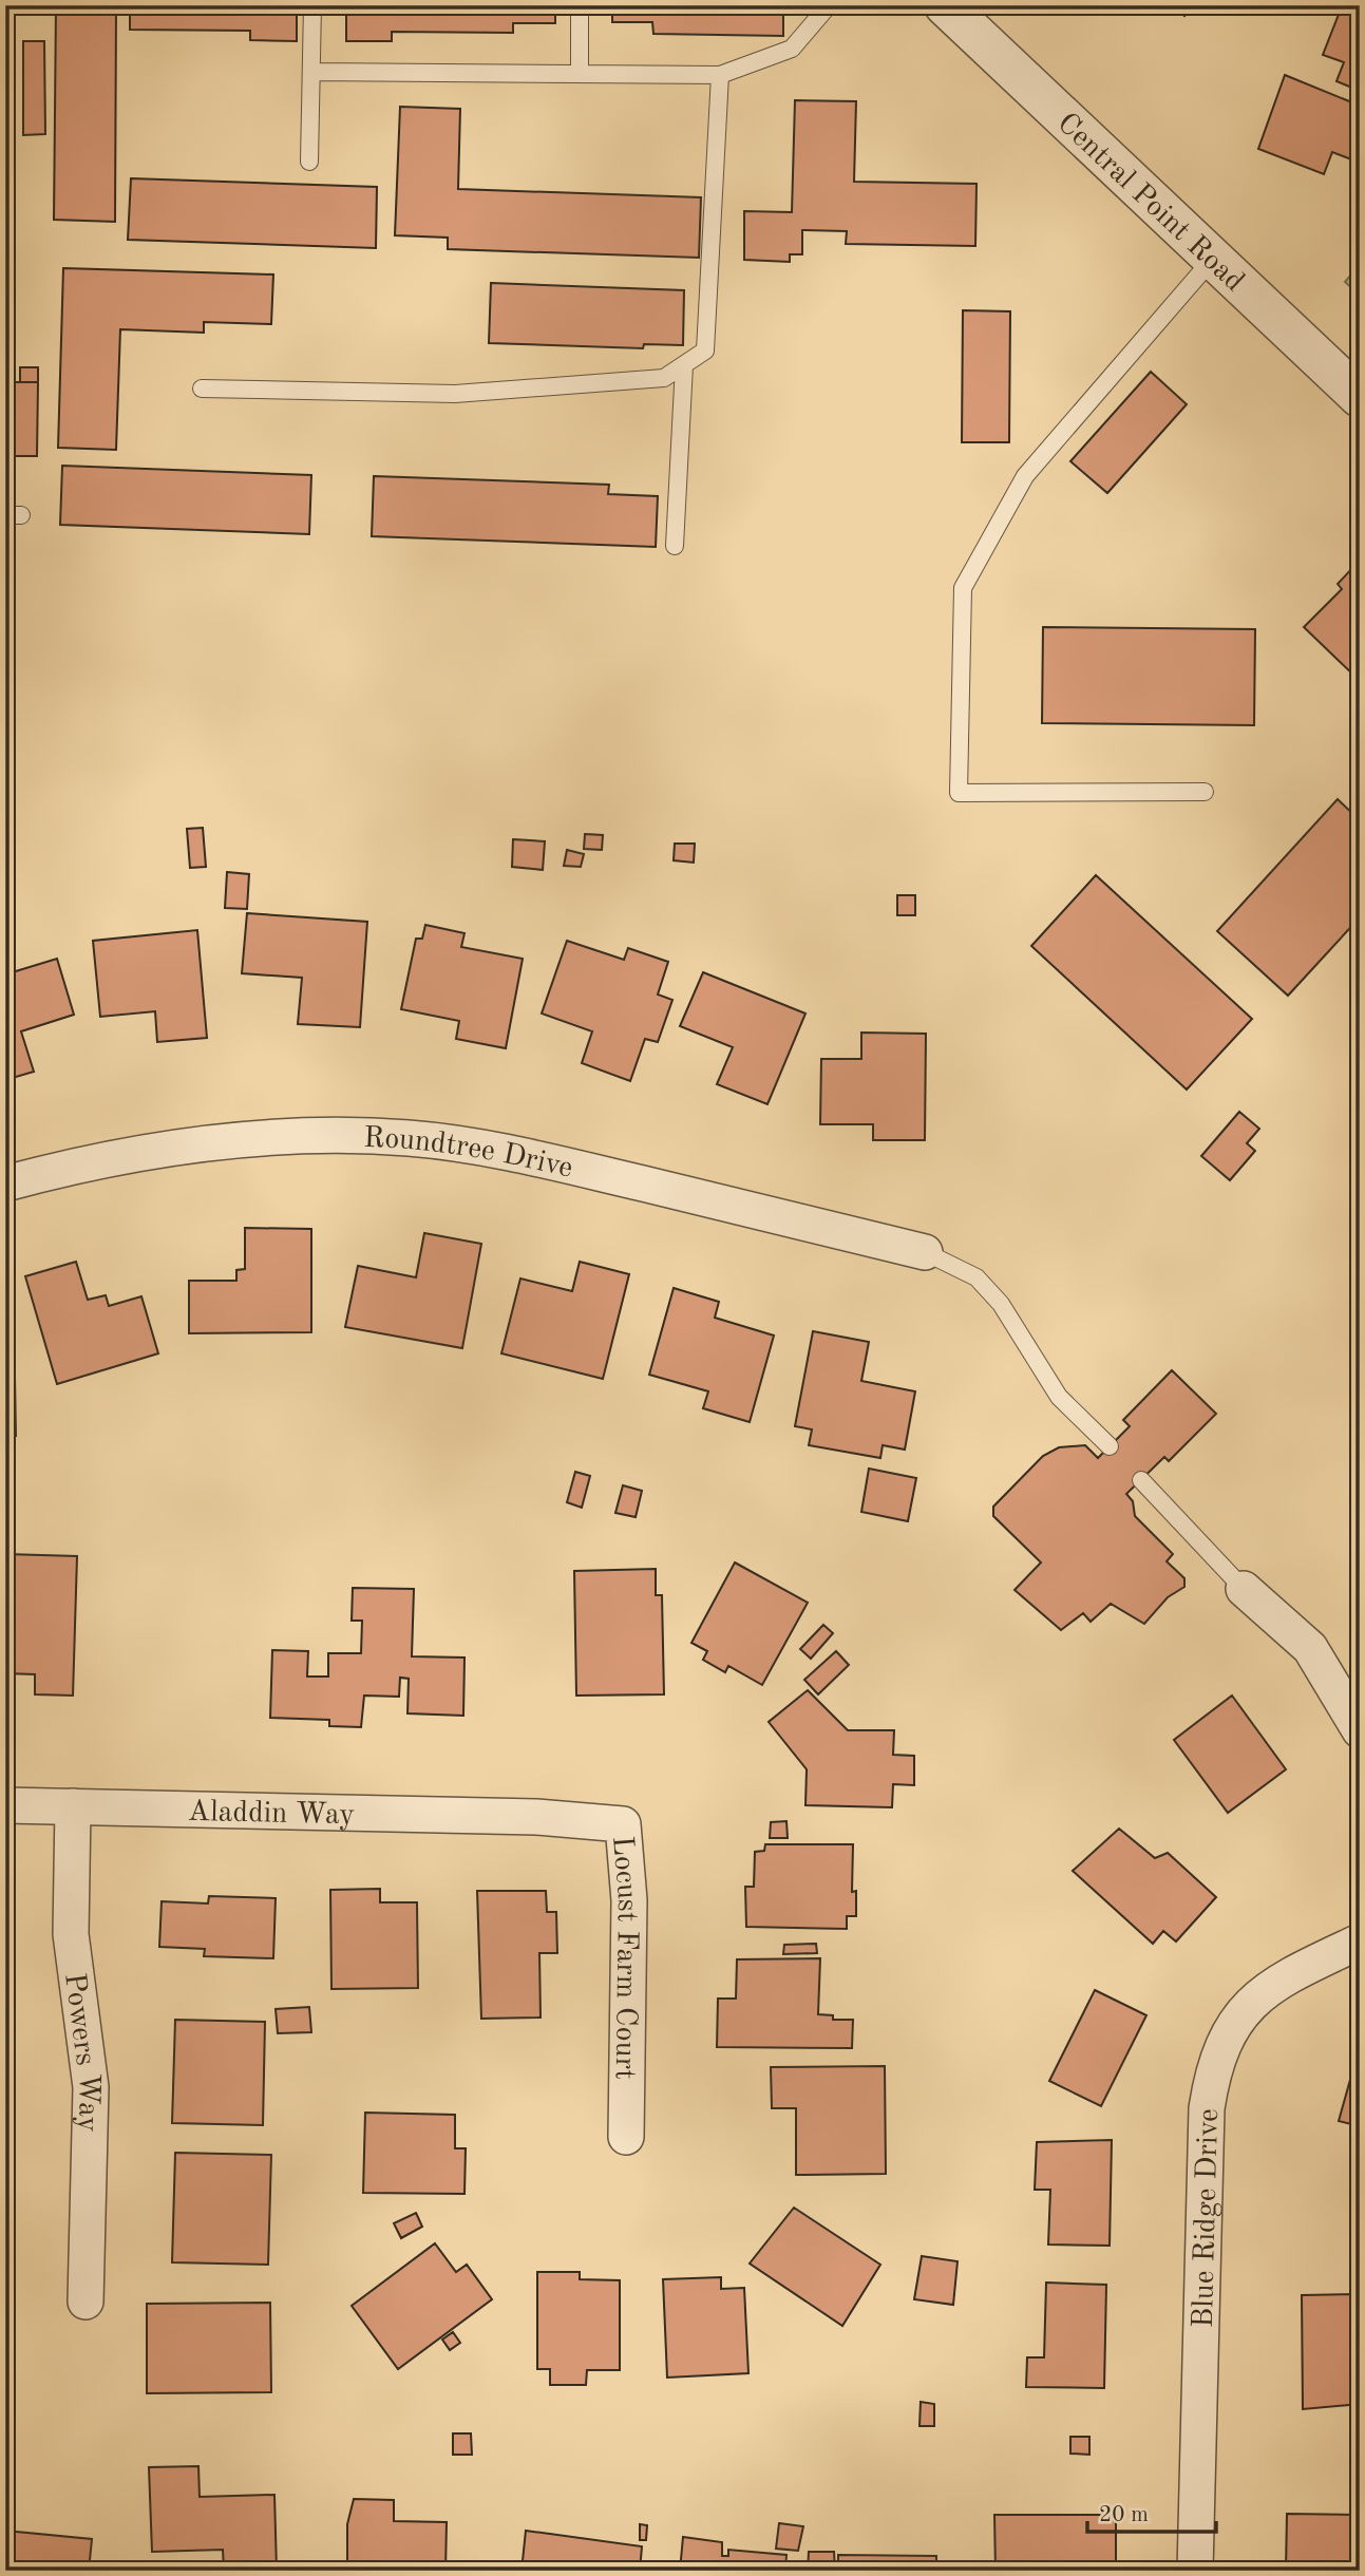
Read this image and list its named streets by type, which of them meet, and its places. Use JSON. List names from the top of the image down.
{
  "streets": {
    "street": [
      "Central Point Road",
      "Roundtree Drive",
      "Aladdin Way",
      "Locust Farm Court",
      "Powers Way",
      "Blue Ridge Drive"
    ]
  },
  "crossings": [
    ["Aladdin Way", "Locust Farm Court"],
    ["Aladdin Way", "Powers Way"]
  ],
  "scale_bar": "20 m"
}
